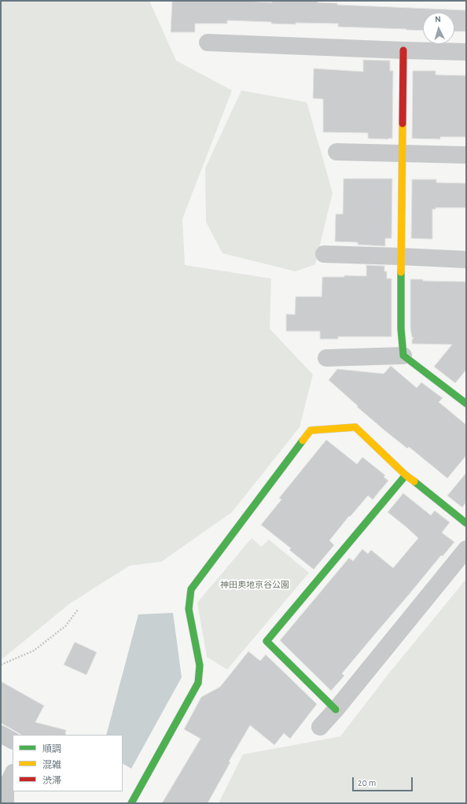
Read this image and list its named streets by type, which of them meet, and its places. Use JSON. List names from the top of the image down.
{
  "parks": ["神田奥地京谷公園"],
  "legend": ["順調", "混雑", "渋滞"],
  "scale_bar": "20 m",
  "north": "top"
}
